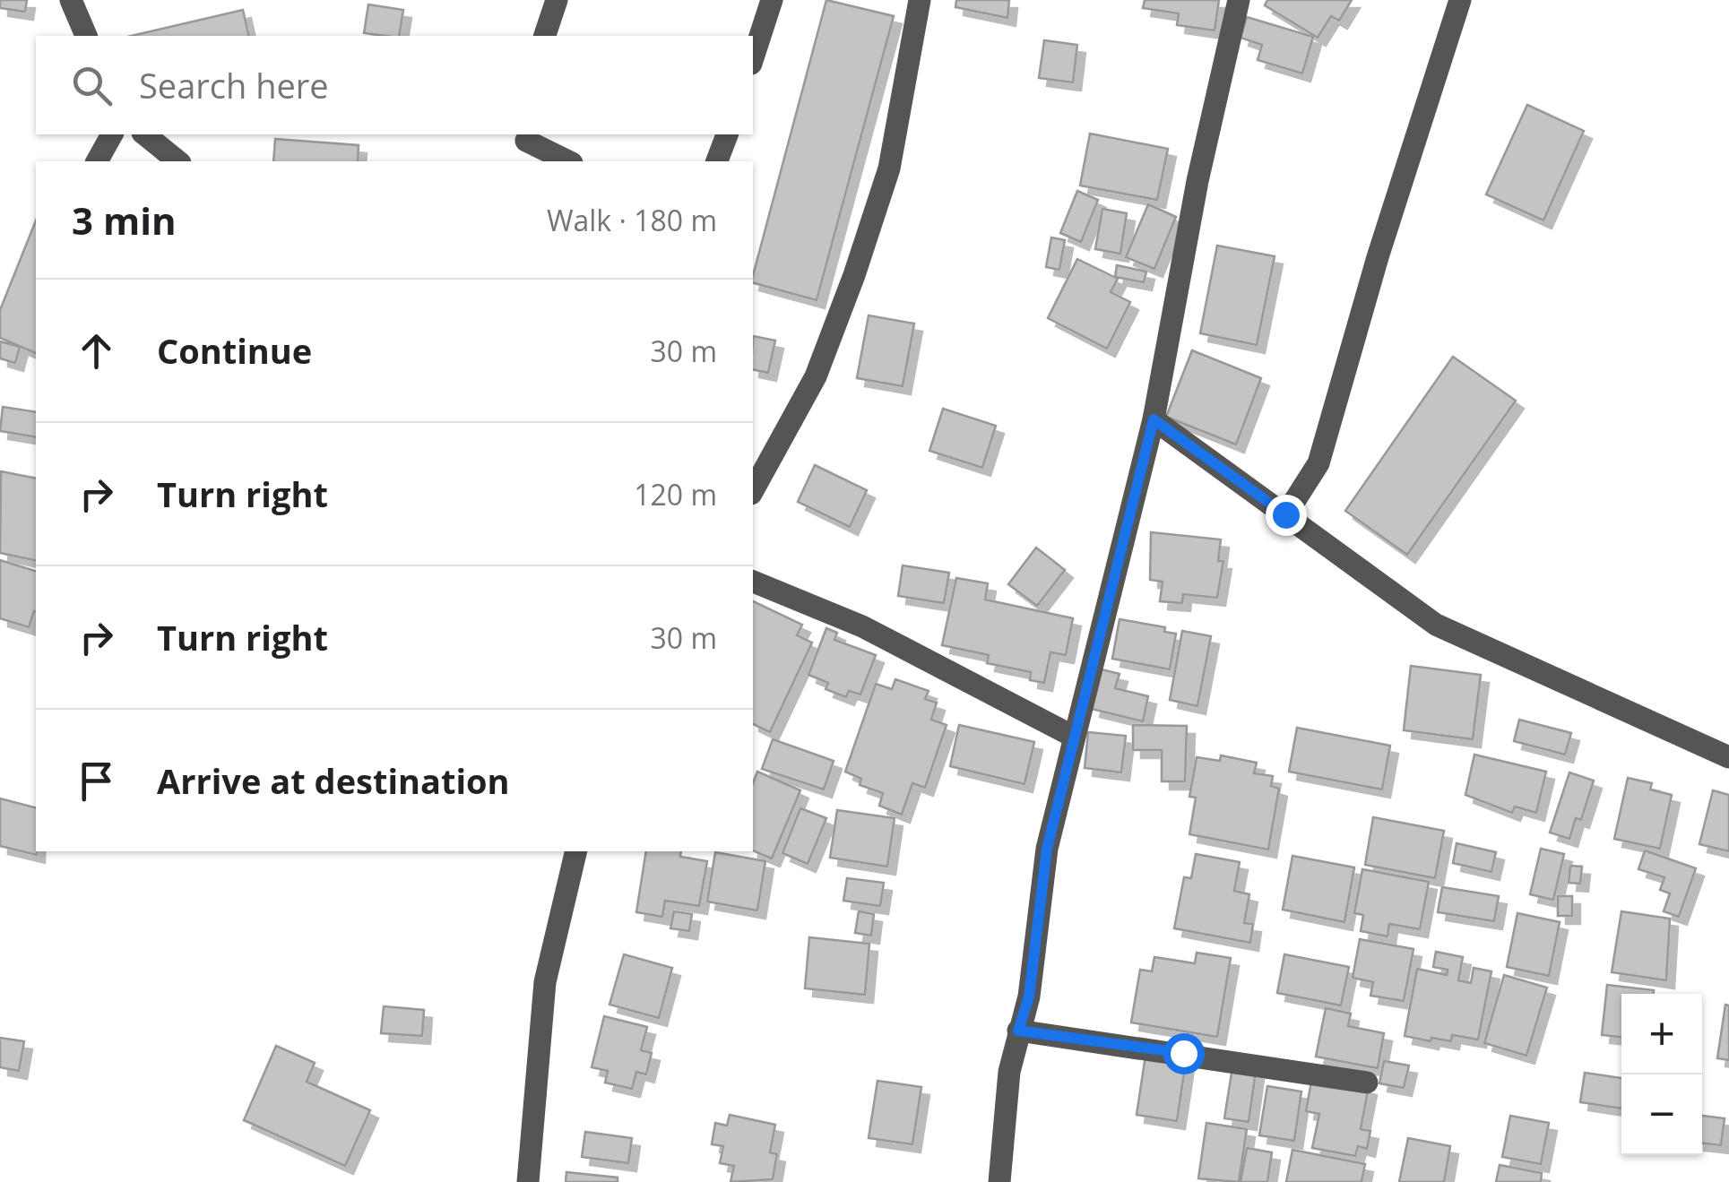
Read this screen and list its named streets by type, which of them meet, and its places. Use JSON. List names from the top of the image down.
{
  "page": {
    "search": "Search here",
    "heading": ["3 min", "Walk · 180 m"],
    "list": [
      ["Continue", "30 m"],
      ["Turn right", "120 m"],
      ["Turn right", "30 m"],
      "Arrive at destination"
    ],
    "map_buttons": ["+", "−"]
  }
}
